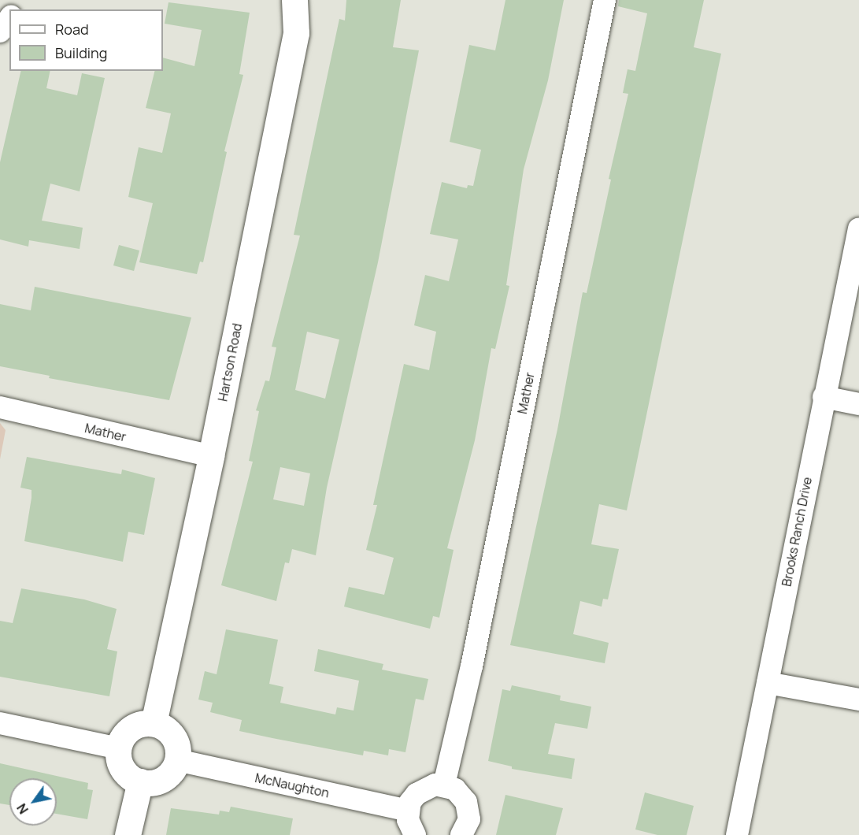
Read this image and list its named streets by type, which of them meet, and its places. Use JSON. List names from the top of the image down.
{
  "streets": {
    "street": [
      "Hartson Road",
      "Mather",
      "Brooks Ranch Drive",
      "McNaughton"
    ]
  },
  "crossings": [
    ["Hartson Road", "Mather"],
    ["Hartson Road", "McNaughton"]
  ],
  "legend": ["Road", "Building"],
  "north": "bottom left"
}
